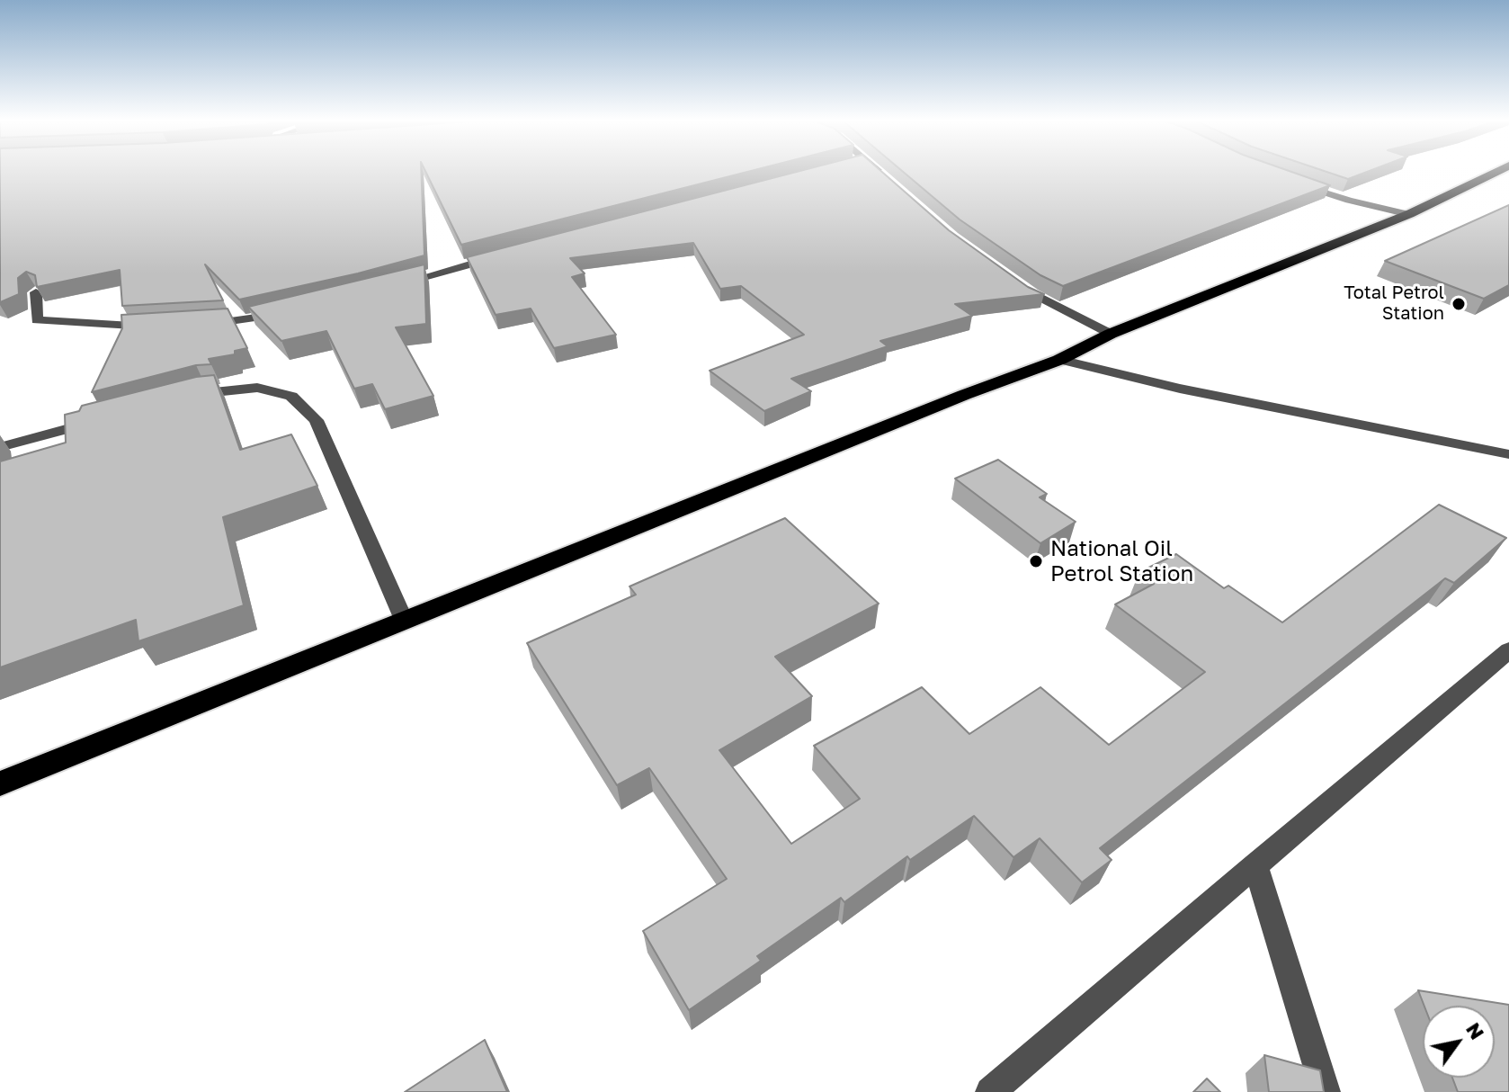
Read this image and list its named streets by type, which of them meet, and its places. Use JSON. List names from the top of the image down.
{
  "places": ["Total Petrol Station", "National Oil Petrol Station"],
  "north": "top right"
}
